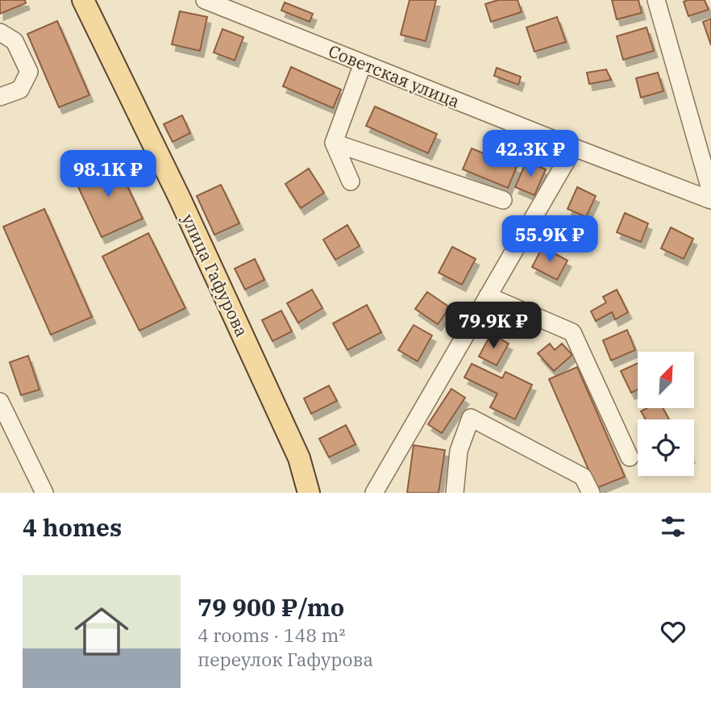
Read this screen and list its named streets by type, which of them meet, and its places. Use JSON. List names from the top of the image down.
{
  "streets": {
    "main road": ["улица Гафурова"],
    "street": ["Советская улица"]
  },
  "north": "top right",
  "page": {
    "price": [
      "42.3K ₽",
      "98.1K ₽",
      "55.9K ₽",
      "79.9K ₽"
    ],
    "heading": "4 homes",
    "list": [
      {
        "name": "79 900 ₽/mo",
        "note": "4 rooms · 148 m² · переулок Гафурова"
      }
    ]
  }
}
